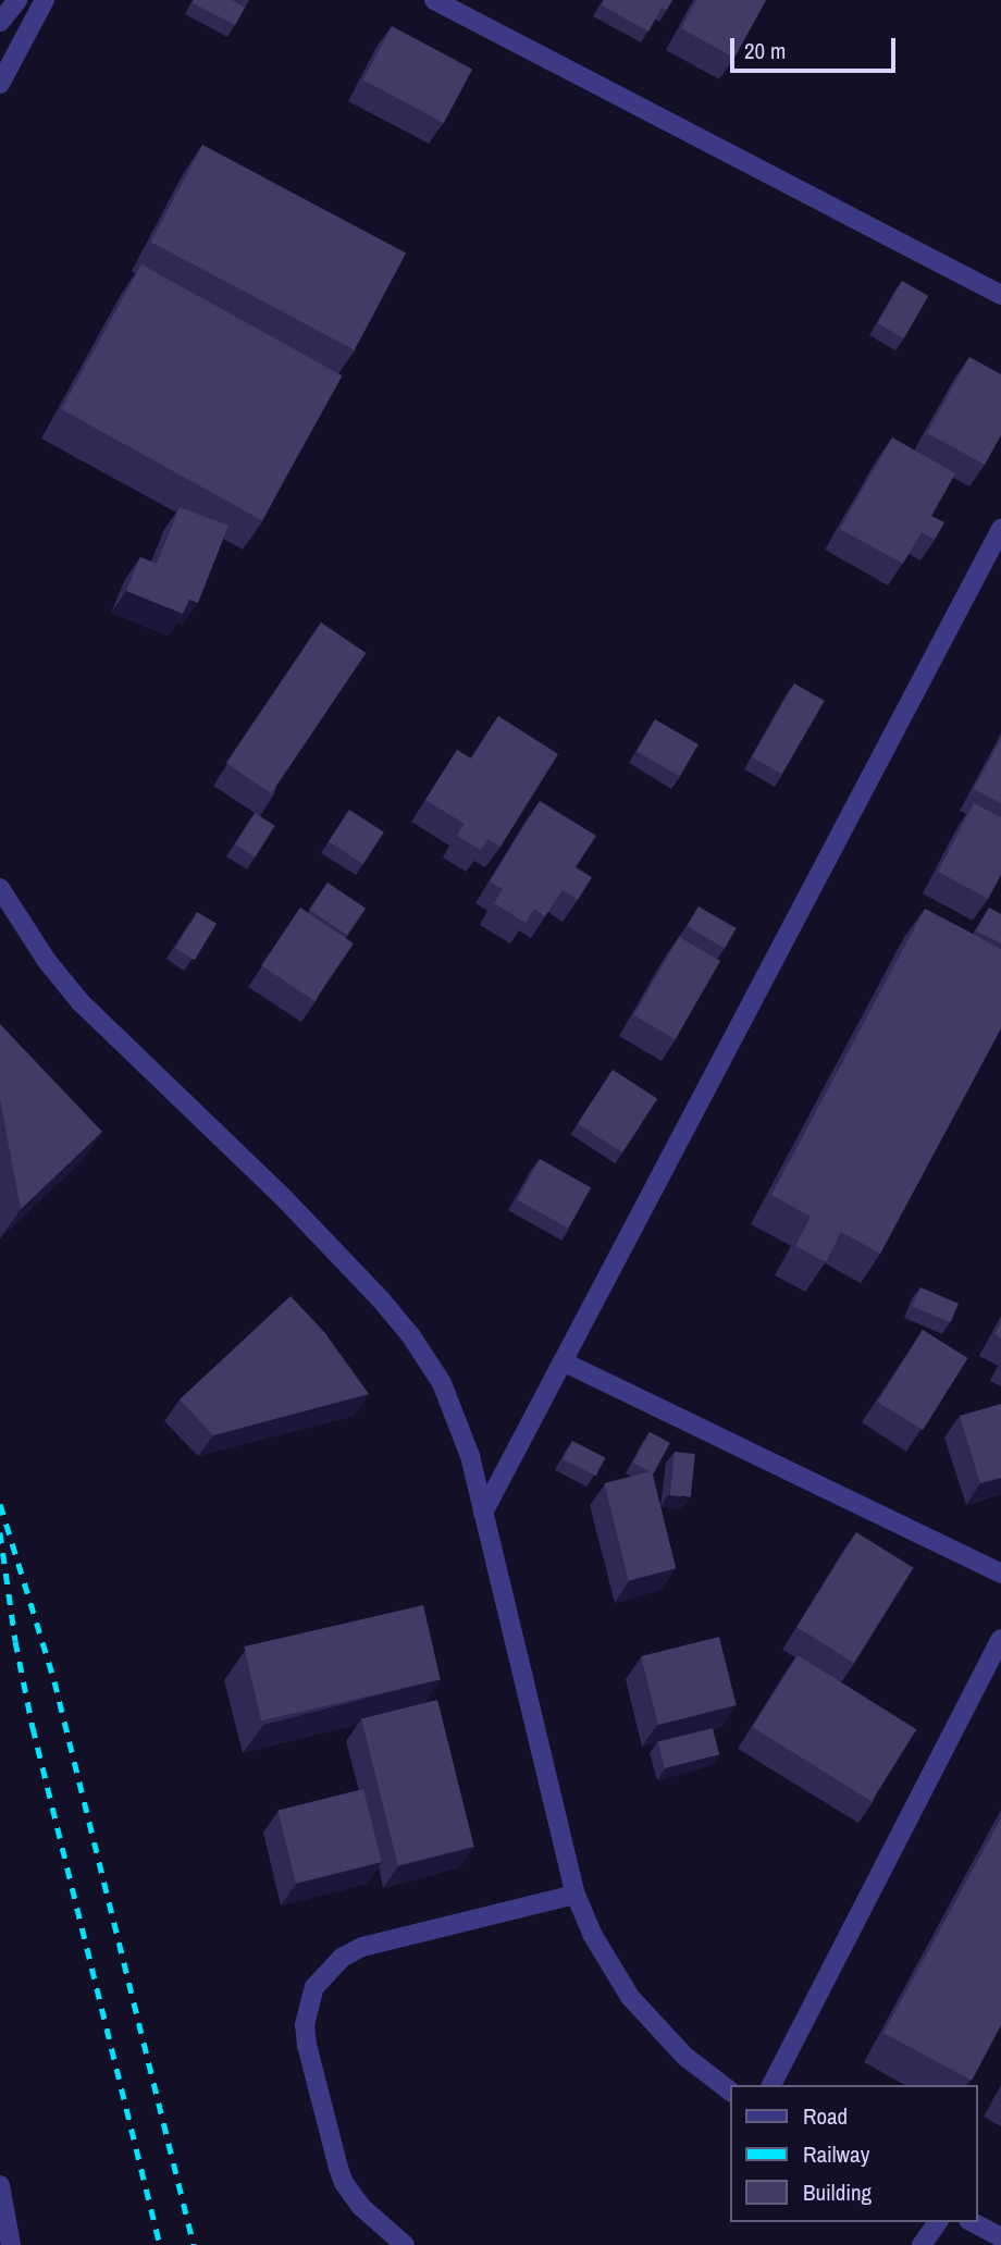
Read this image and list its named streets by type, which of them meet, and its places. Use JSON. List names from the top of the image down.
{
  "legend": ["Road", "Railway", "Building"],
  "scale_bar": "20 m"
}
